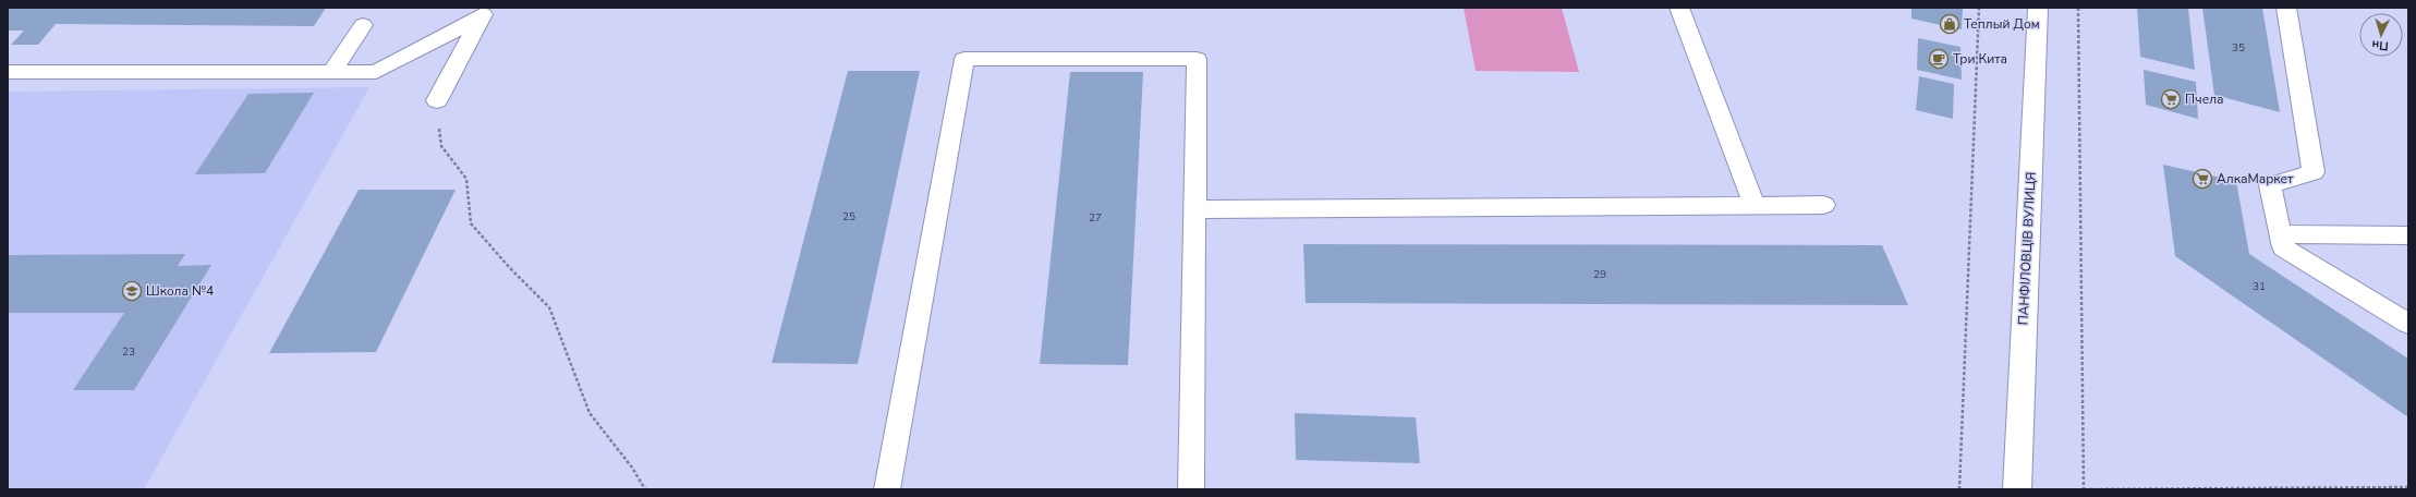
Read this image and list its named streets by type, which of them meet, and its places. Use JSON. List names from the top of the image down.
{
  "streets": {
    "street": ["ПАНФІЛОВЦІВ ВУЛИЦЯ"]
  },
  "places": {
    "shop": ["Теплый Дом"],
    "cafe": ["Три Кита"],
    "supermarket": ["Пчела", "АлкаМаркет"],
    "school or university": ["Школа №4"]
  },
  "house_numbers": [
    "35",
    "25",
    "27",
    "29",
    "31",
    "23"
  ],
  "north": "bottom"
}
